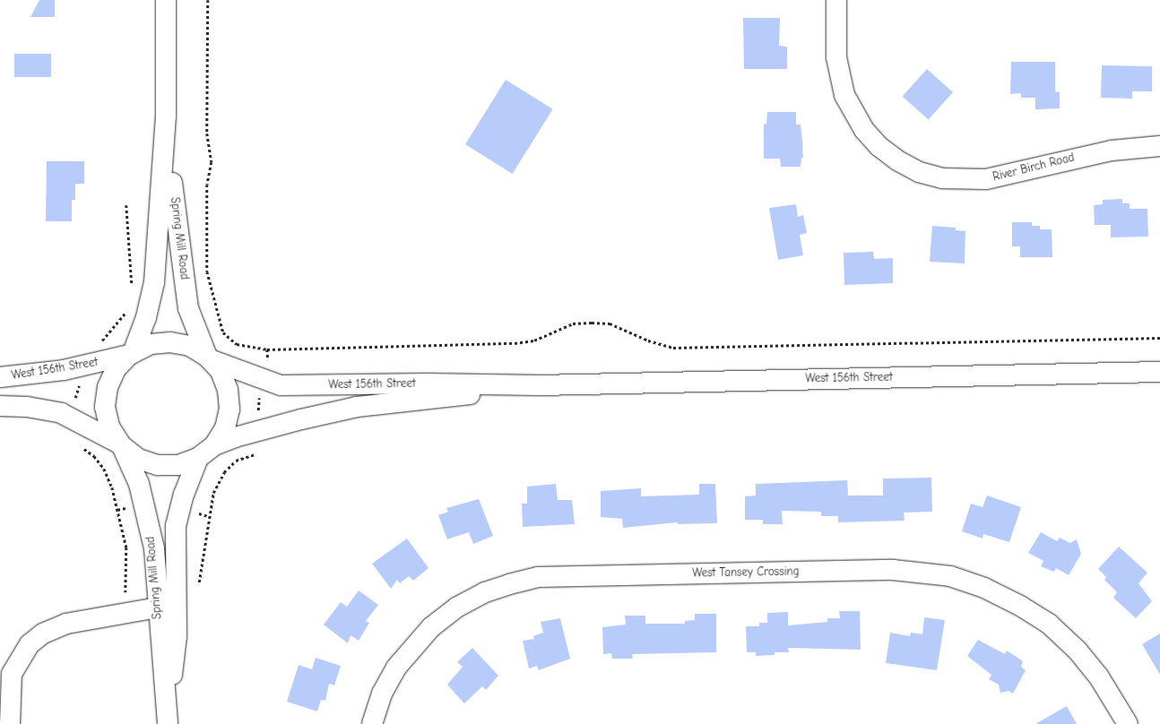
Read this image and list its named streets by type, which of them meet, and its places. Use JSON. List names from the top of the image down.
{
  "streets": {
    "street": [
      "River Birch Road",
      "Spring Mill Road",
      "West 156th Street",
      "West Tansey Crossing"
    ]
  },
  "crossings": [
    ["Spring Mill Road", "West 156th Street"]
  ]
}
